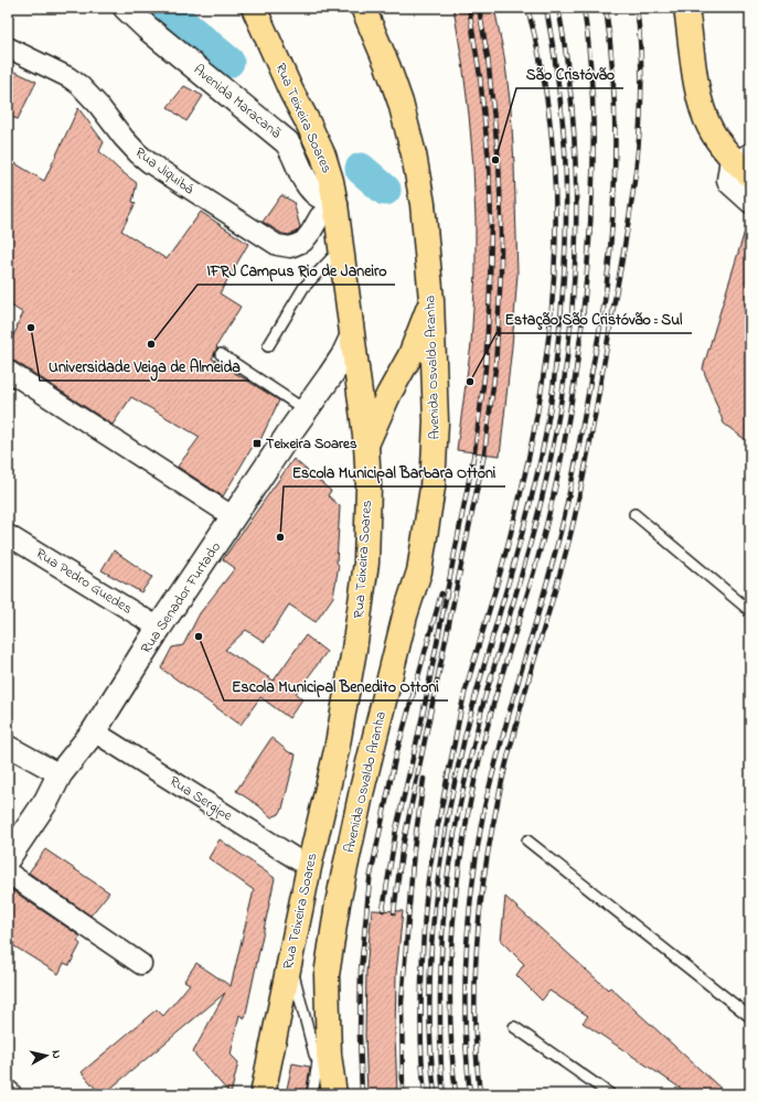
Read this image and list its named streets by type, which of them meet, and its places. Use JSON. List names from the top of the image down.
{
  "streets": {
    "main road": ["Rua Teixeira Soares", "Avenida Osvaldo Aranha"],
    "street": [
      "Avenida Maracanã",
      "Rua Jiquibá",
      "Rua Pedro Guedes",
      "Rua Senador Furtado",
      "Rua Sergipe"
    ]
  },
  "crossings": [
    ["Avenida Maracanã", "Rua Teixeira Soares"],
    ["Avenida Maracanã", "Rua Jiquibá"],
    ["Rua Teixeira Soares", "Rua Jiquibá"],
    ["Rua Teixeira Soares", "Rua Senador Furtado"],
    ["Rua Teixeira Soares", "Rua Sergipe"],
    ["Rua Pedro Guedes", "Rua Senador Furtado"],
    ["Rua Senador Furtado", "Rua Sergipe"]
  ],
  "places": {
    "other": [
      "São Cristóvão",
      "Universidade Veiga de Almeida",
      "IFRJ Campus Rio de Janeiro",
      "Estação São Cristóvão :: Sul",
      "Escola Municipal Barbara Ottoni",
      "Escola Municipal Benedito Ottoni"
    ],
    "transit": ["Teixeira Soares"]
  },
  "north": "right"
}
